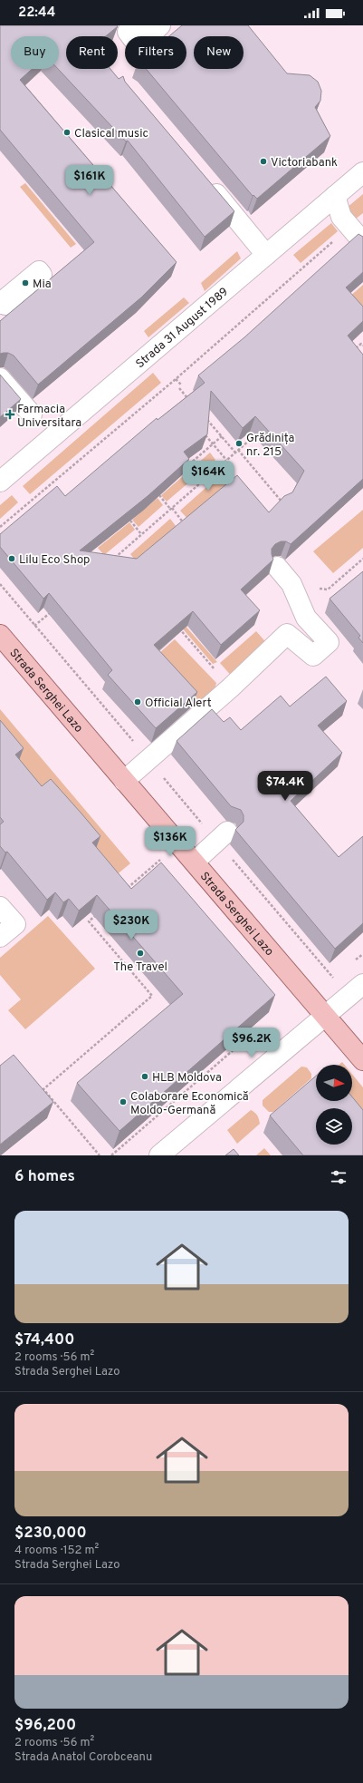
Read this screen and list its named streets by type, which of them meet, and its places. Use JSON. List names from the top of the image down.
{
  "streets": {
    "main road": ["Strada Serghei Lazo"],
    "street": ["Strada 31 August 1989"]
  },
  "places": {
    "other": [
      "Clasical music",
      "Victoriabank",
      "Mia",
      "Grădinița nr. 215",
      "Lilu Eco Shop",
      "Official Alert",
      "The Travel",
      "HLB Moldova",
      "Colaborare Economică Moldo-Germană"
    ],
    "health": ["Farmacia Universitara"]
  },
  "north": "right",
  "page": {
    "status": "22:44",
    "chip": [
      "Buy",
      "Rent",
      "Filters",
      "New"
    ],
    "price": [
      "$161K",
      "$164K",
      "$74.4K",
      "$136K",
      "$230K",
      "$96.2K"
    ],
    "heading": "6 homes",
    "list": [
      {
        "name": "$74,400",
        "note": "2 rooms · 56 m² · Strada Serghei Lazo"
      },
      {
        "name": "$230,000",
        "note": "4 rooms · 152 m² · Strada Serghei Lazo"
      },
      {
        "name": "$96,200",
        "note": "2 rooms · 56 m² · Strada Anatol Corobceanu"
      }
    ]
  }
}
